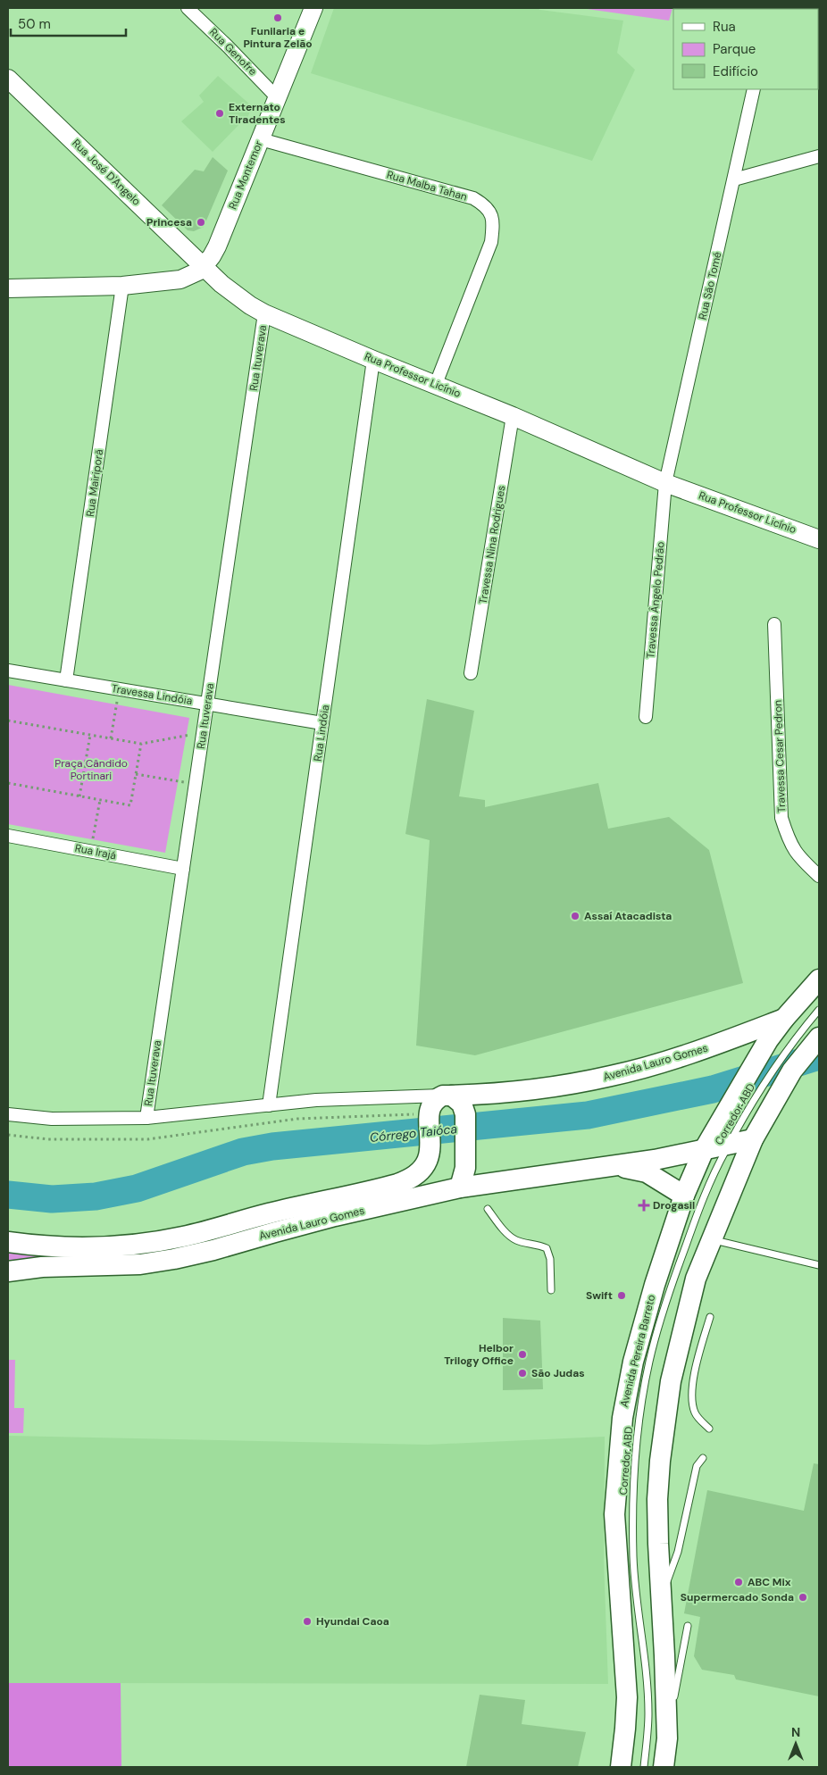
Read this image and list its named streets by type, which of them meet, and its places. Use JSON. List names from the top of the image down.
{
  "streets": {
    "main road": [
      "Rua José D'Angelo",
      "Rua Montemor",
      "Rua Professor Licínio",
      "Avenida Lauro Gomes",
      "Avenida Pereira Barreto"
    ],
    "street": [
      "Rua Genofre",
      "Rua Malba Tahan",
      "Rua São Tomé",
      "Rua Ituverava",
      "Rua Mairiporã",
      "Travessa Nina Rodrigues",
      "Travessa Ângelo Pedrão",
      "Travessa Lindóia",
      "Rua Lindóia",
      "Travessa Cesar Pedron",
      "Rua Irajá"
    ],
    "lane": ["Corredor ABD"]
  },
  "crossings": [
    ["Rua Genofre", "Rua Montemor"],
    ["Rua José D'Angelo", "Rua Montemor"],
    ["Rua José D'Angelo", "Rua Professor Licínio"],
    ["Rua Montemor", "Rua Malba Tahan"],
    ["Rua Montemor", "Rua Professor Licínio"],
    ["Rua Malba Tahan", "Rua Professor Licínio"],
    ["Rua São Tomé", "Rua Professor Licínio"],
    ["Rua São Tomé", "Travessa Ângelo Pedrão"],
    ["Rua Ituverava", "Rua Professor Licínio"],
    ["Rua Ituverava", "Travessa Lindóia"],
    ["Rua Ituverava", "Rua Irajá"],
    ["Rua Ituverava", "Avenida Lauro Gomes"],
    ["Rua Professor Licínio", "Travessa Nina Rodrigues"],
    ["Rua Professor Licínio", "Travessa Ângelo Pedrão"],
    ["Rua Professor Licínio", "Rua Lindóia"],
    ["Rua Mairiporã", "Travessa Lindóia"],
    ["Travessa Lindóia", "Rua Lindóia"],
    ["Rua Lindóia", "Avenida Lauro Gomes"],
    ["Avenida Lauro Gomes", "Corredor ABD"],
    ["Avenida Lauro Gomes", "Avenida Pereira Barreto"]
  ],
  "water": ["Córrego Taióca"],
  "parks": ["Praça Cândido Portinari"],
  "places": {
    "other": [
      "Funilaria e Pintura Zelão",
      "Externato Tiradentes",
      "Princesa",
      "Assaí Atacadista",
      "Swift",
      "Helbor Trilogy Office",
      "São Judas",
      "ABC Mix",
      "Supermercado Sonda",
      "Hyundai Caoa"
    ],
    "health": ["Drogasil"]
  },
  "legend": ["Rua", "Parque", "Edifício"],
  "scale_bar": "50 m",
  "north": "top"
}
